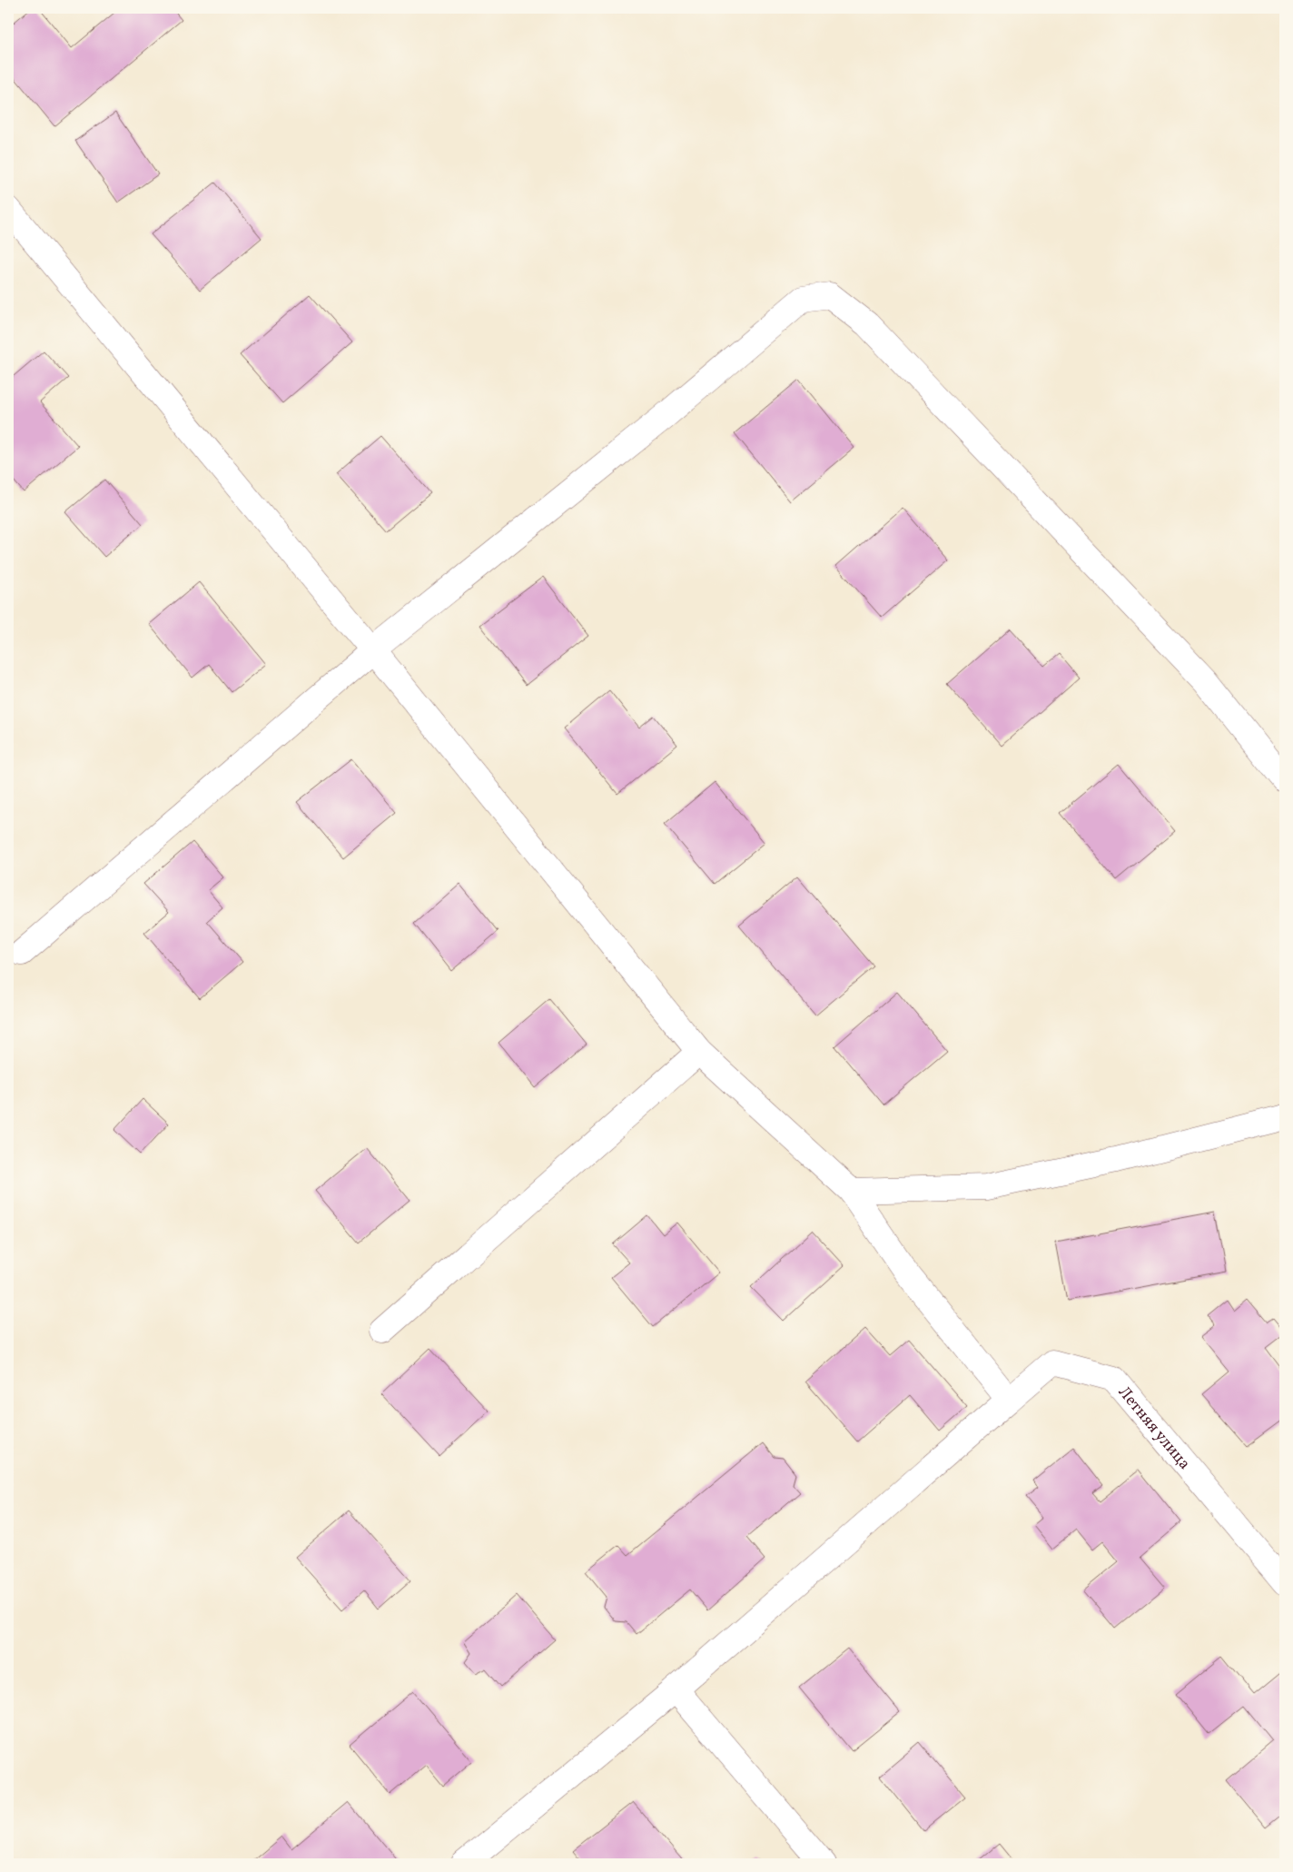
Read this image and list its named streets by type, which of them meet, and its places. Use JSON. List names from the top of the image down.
{
  "streets": {
    "street": ["Летняя улица"]
  }
}
